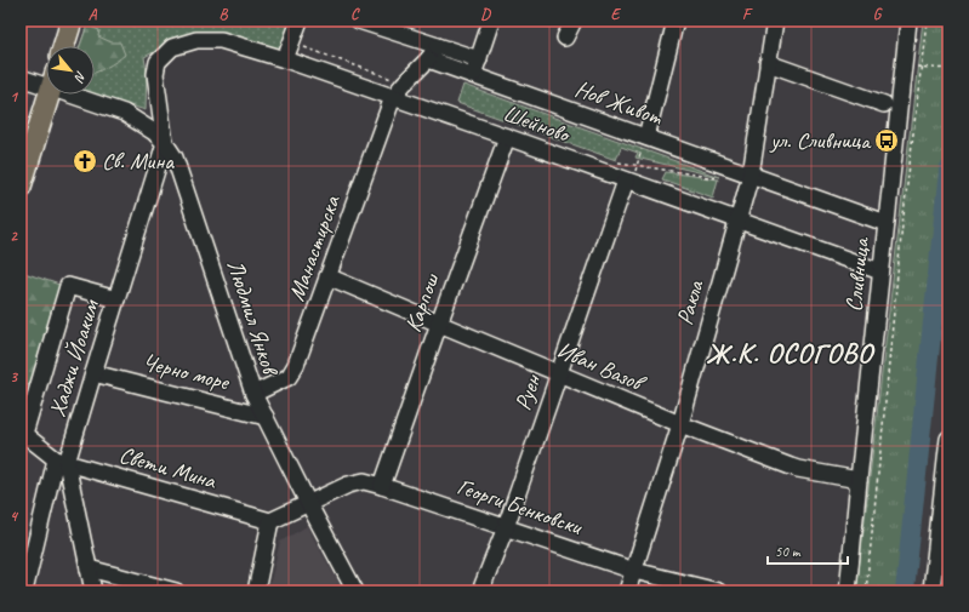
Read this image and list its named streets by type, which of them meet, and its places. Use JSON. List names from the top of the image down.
{
  "streets": {
    "street": [
      "Нов Живот",
      "Шейново",
      "Манастирска",
      "Сливница",
      "Карпош",
      "Ракла",
      "Людмил Янков",
      "Хаджи Йоаким",
      "Иван Вазов",
      "Черно море",
      "Руен",
      "Свети Мина",
      "Георги Бенковски"
    ]
  },
  "crossings": [
    ["Нов Живот", "Сливница"],
    ["Нов Живот", "Ракла"],
    ["Шейново", "Манастирска"],
    ["Шейново", "Сливница"],
    ["Шейново", "Карпош"],
    ["Шейново", "Ракла"],
    ["Шейново", "Людмил Янков"],
    ["Шейново", "Руен"],
    ["Манастирска", "Людмил Янков"],
    ["Манастирска", "Иван Вазов"],
    ["Сливница", "Иван Вазов"],
    ["Карпош", "Иван Вазов"],
    ["Карпош", "Георги Бенковски"],
    ["Ракла", "Иван Вазов"],
    ["Ракла", "Георги Бенковски"],
    ["Людмил Янков", "Хаджи Йоаким"],
    ["Людмил Янков", "Черно море"],
    ["Людмил Янков", "Георги Бенковски"],
    ["Хаджи Йоаким", "Черно море"],
    ["Хаджи Йоаким", "Свети Мина"],
    ["Иван Вазов", "Руен"],
    ["Руен", "Георги Бенковски"]
  ],
  "districts": ["Ж.К. ОСОГОВО"],
  "places": {
    "bus stop": ["ул. Сливница"],
    "church": ["Св. Мина"]
  },
  "scale_bar": "50 m",
  "north": "bottom right",
  "grid": {
    "columns": [
      "A",
      "B",
      "C",
      "D",
      "E",
      "F",
      "G"
    ],
    "rows": [
      "1",
      "2",
      "3",
      "4"
    ]
  }
}
